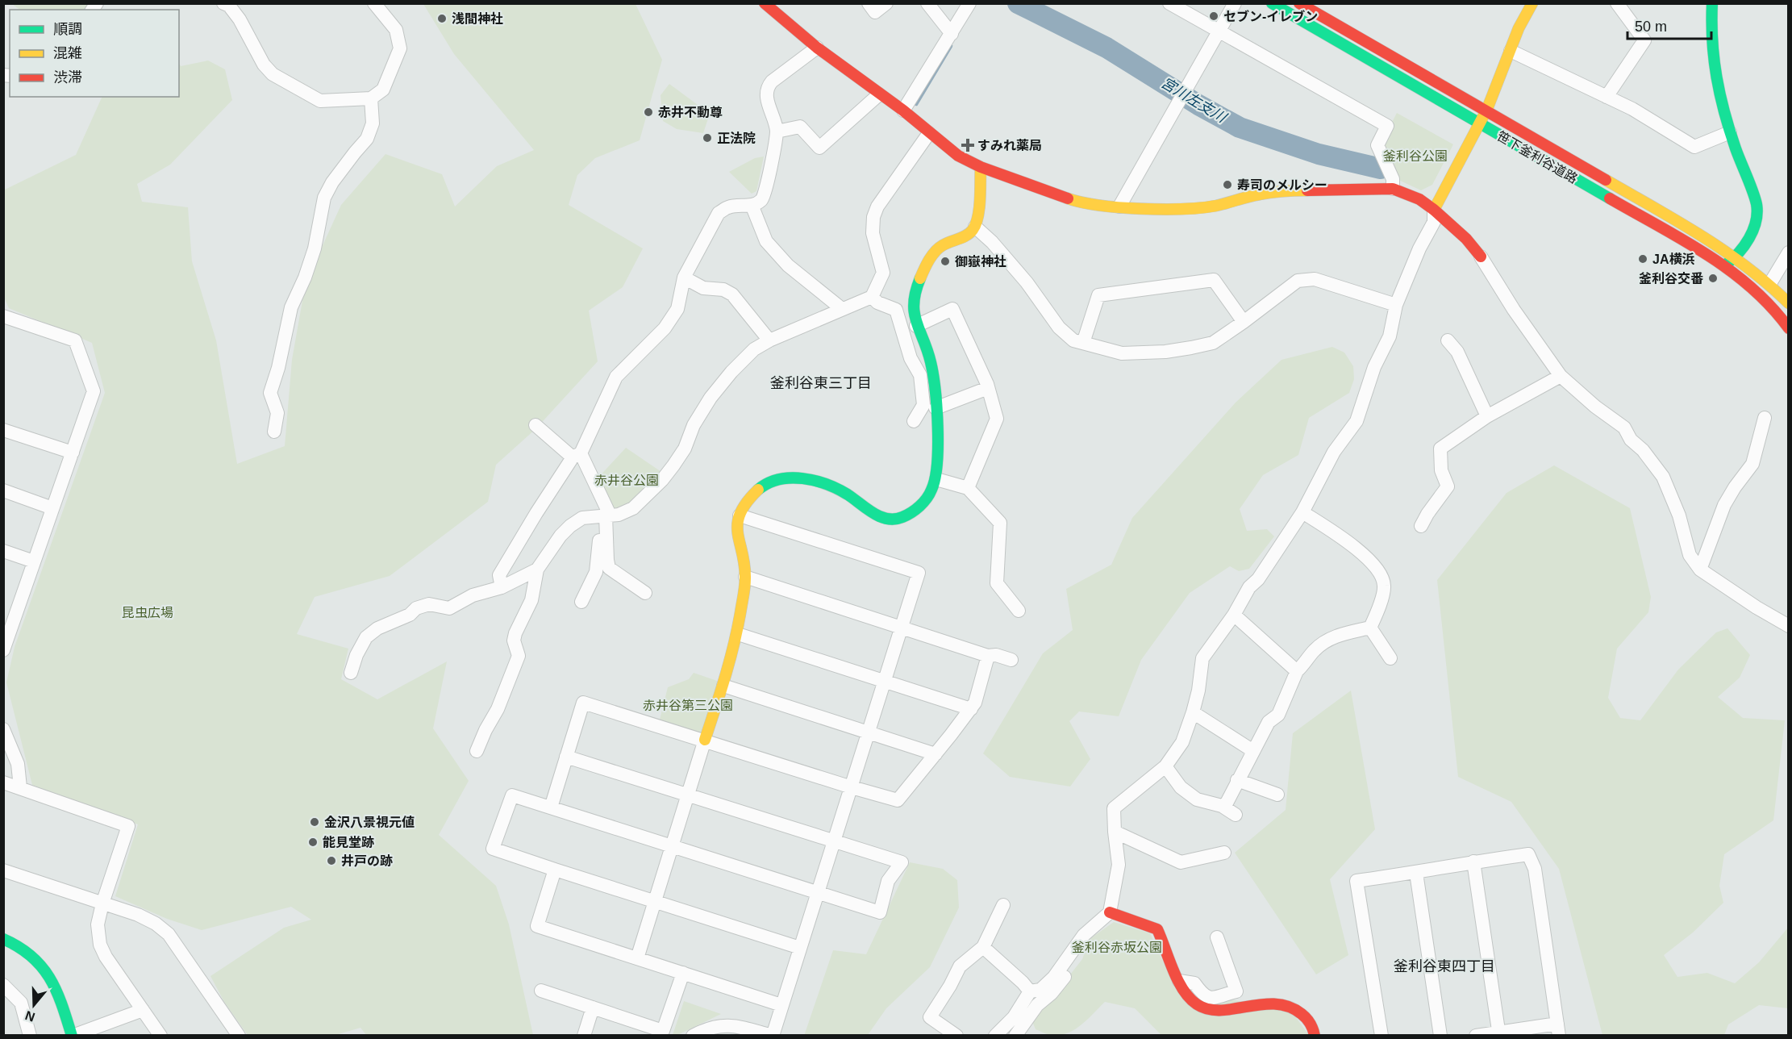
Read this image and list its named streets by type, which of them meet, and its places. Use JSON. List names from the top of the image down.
{
  "streets": {
    "street": ["笹下釜利谷道路"]
  },
  "districts": ["釜利谷東三丁目", "釜利谷東四丁目"],
  "water": ["宮川左支川"],
  "parks": [
    "釜利谷公園",
    "赤井谷公園",
    "昆虫広場",
    "赤井谷第三公園",
    "釜利谷赤坂公園"
  ],
  "places": {
    "other": [
      "セブン-イレブン",
      "浅間神社",
      "赤井不動尊",
      "正法院",
      "寿司のメルシー",
      "JA横浜",
      "御嶽神社",
      "釜利谷交番",
      "金沢八景視元値",
      "能見堂跡",
      "井戸の跡"
    ],
    "health": ["すみれ薬局"]
  },
  "legend": ["順調", "混雑", "渋滞"],
  "scale_bar": "50 m",
  "north": "bottom"
}
